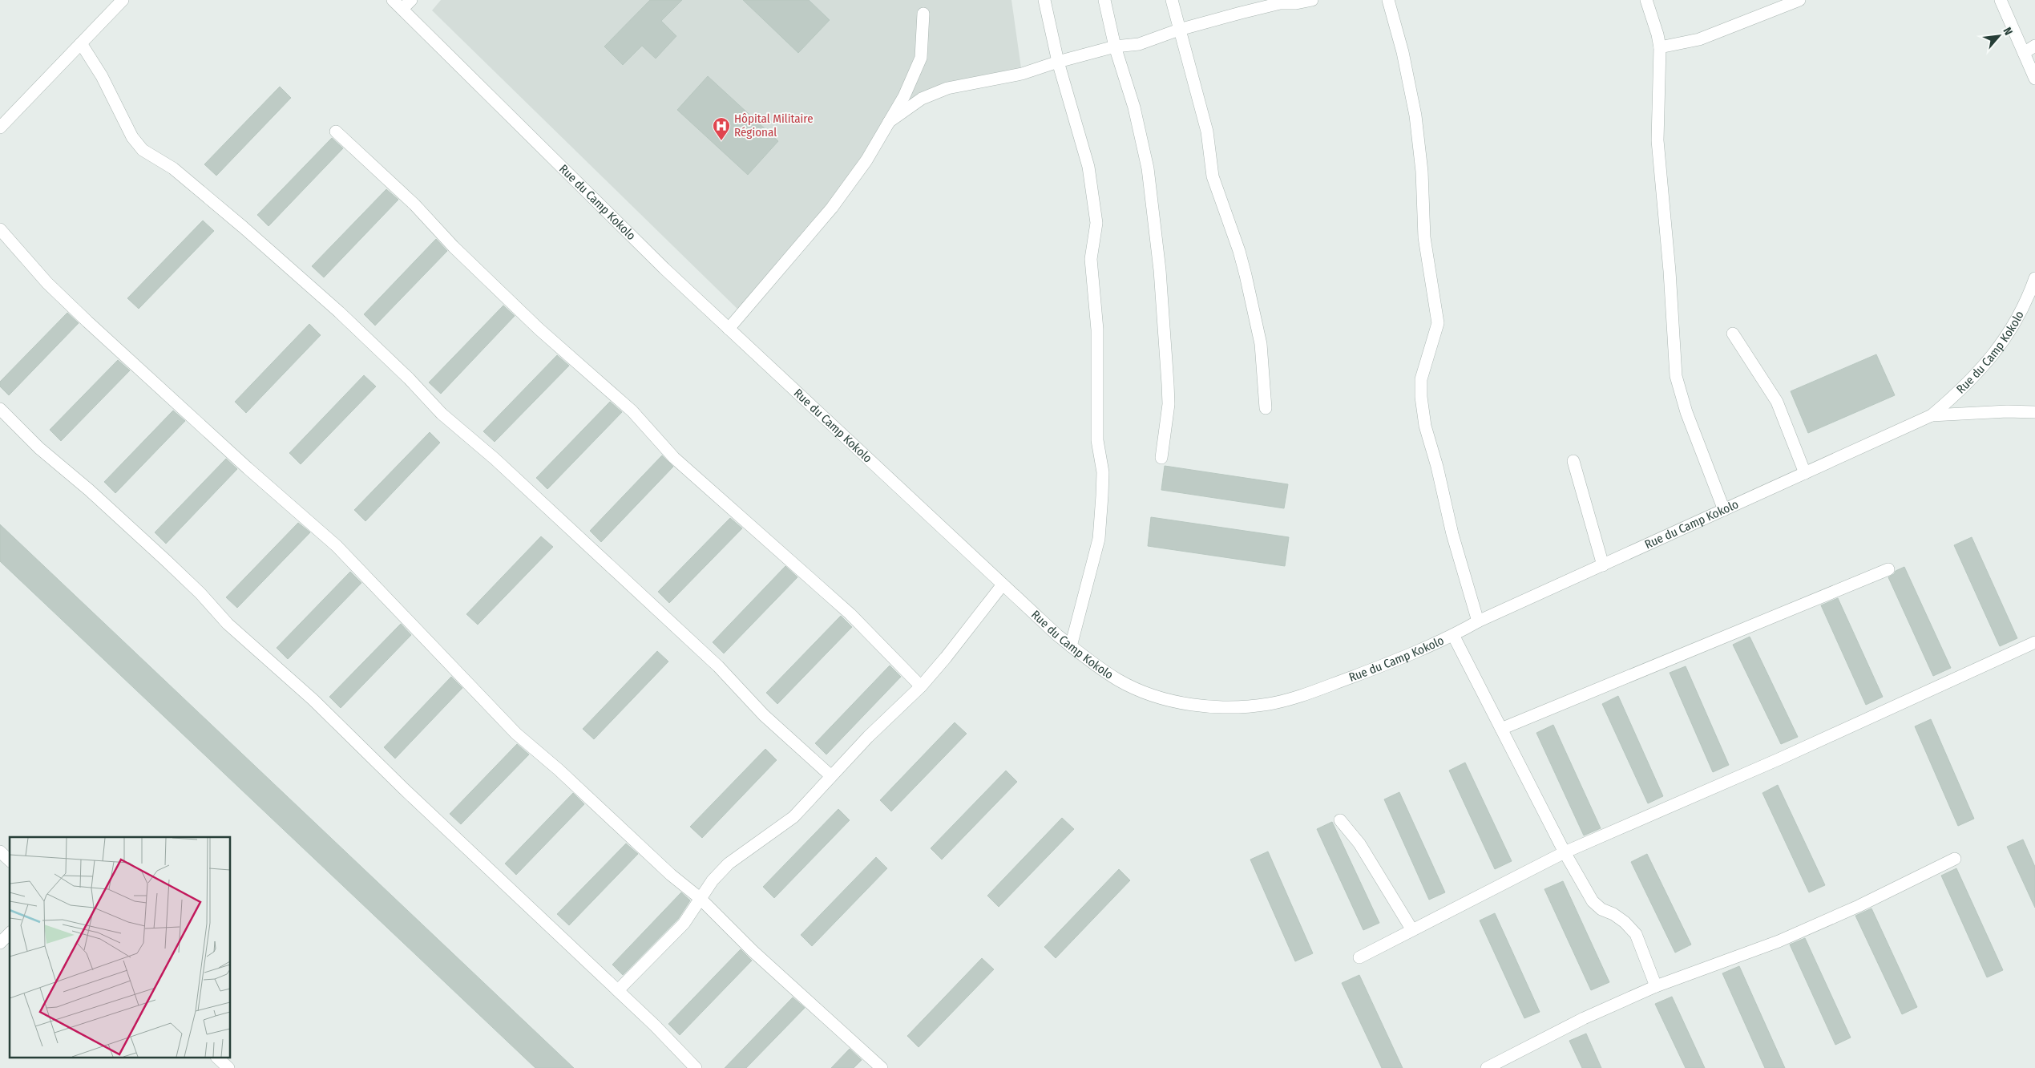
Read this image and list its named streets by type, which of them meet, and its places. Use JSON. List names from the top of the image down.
{
  "streets": {
    "street": ["Rue du Camp Kokolo"]
  },
  "places": {
    "hospital": ["Hôpital Militaire Régional"]
  },
  "north": "top right"
}
